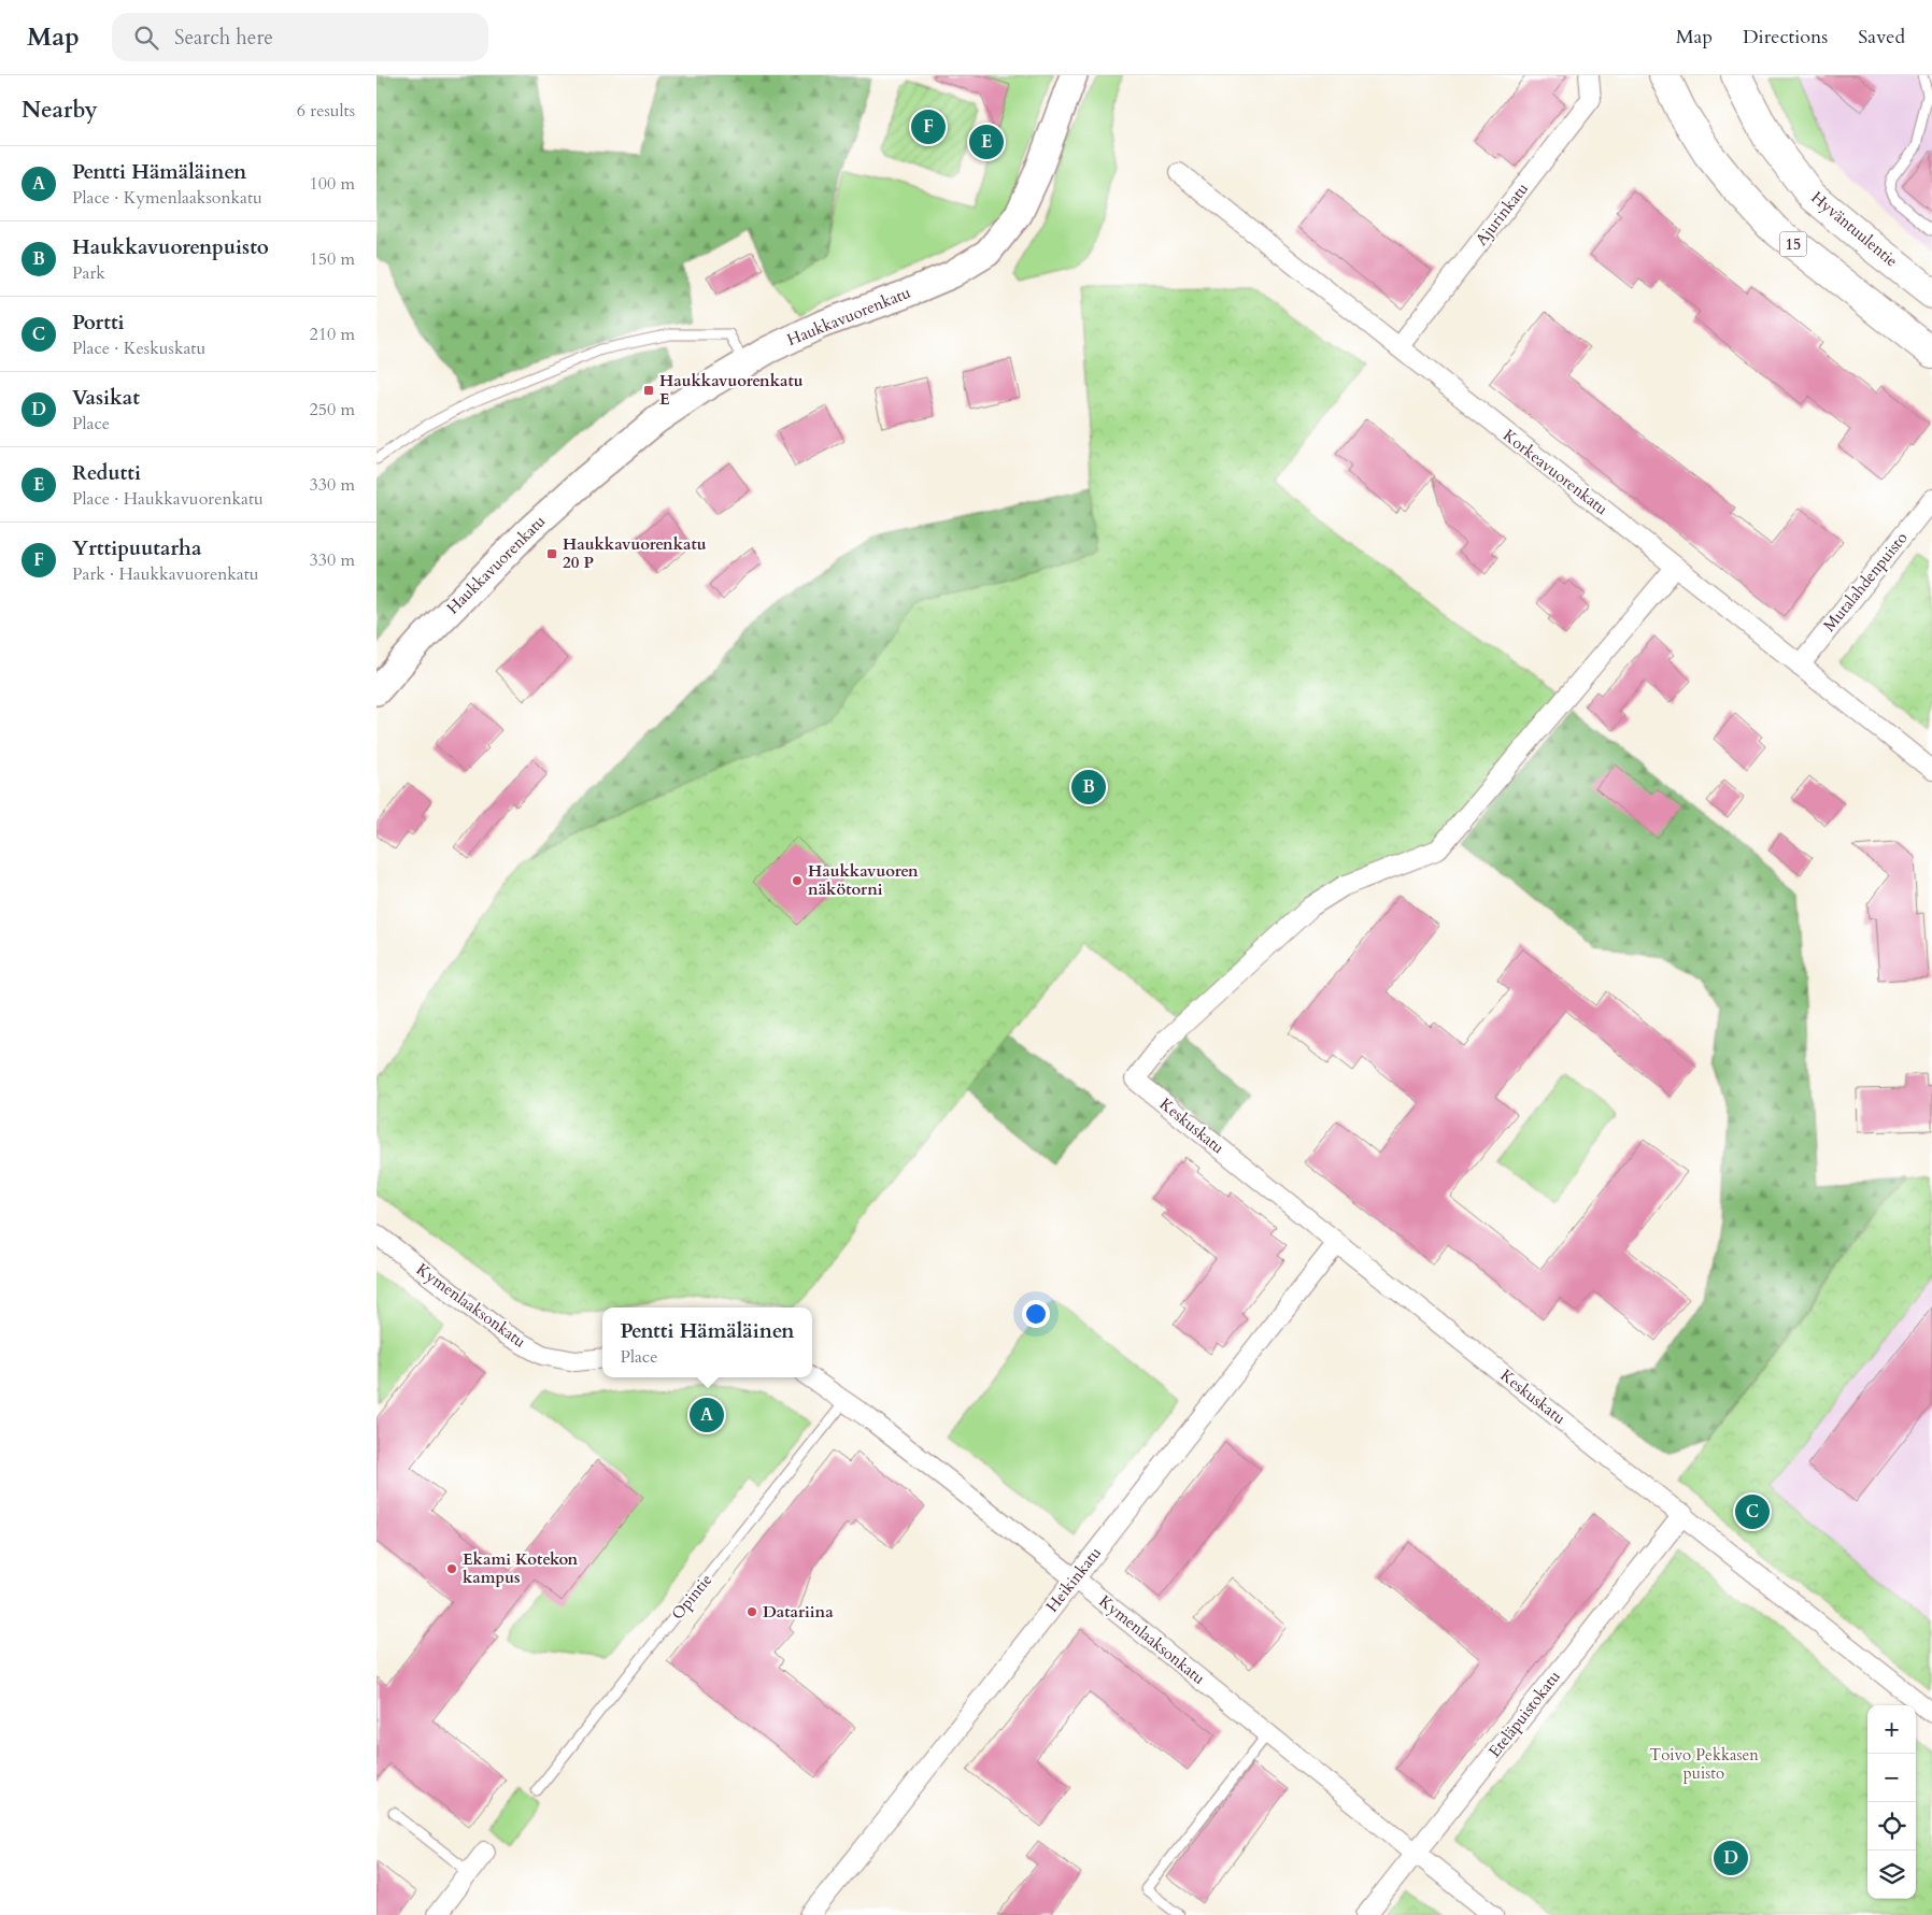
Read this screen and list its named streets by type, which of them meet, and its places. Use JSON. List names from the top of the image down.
{
  "streets": {
    "highway": ["Hyväntuulentie", "15"],
    "main road": ["Haukkavuorenkatu"],
    "street": [
      "Ajurinkatu",
      "Korkeavuorenkatu",
      "Mutalahdenpuisto",
      "Keskuskatu",
      "Kymenlaaksonkatu",
      "Heikinkatu",
      "Eteläpuistokatu"
    ],
    "lane": ["Opintie"]
  },
  "crossings": [
    ["Ajurinkatu", "Korkeavuorenkatu"],
    ["Korkeavuorenkatu", "Mutalahdenpuisto"],
    ["Korkeavuorenkatu", "Keskuskatu"],
    ["Keskuskatu", "Heikinkatu"],
    ["Keskuskatu", "Eteläpuistokatu"],
    ["Kymenlaaksonkatu", "Heikinkatu"],
    ["Kymenlaaksonkatu", "Opintie"],
    ["Kymenlaaksonkatu", "Eteläpuistokatu"]
  ],
  "parks": ["Toivo Pekkasen puisto"],
  "places": {
    "transit": ["Haukkavuorenkatu E", "Haukkavuorenkatu 20 P"],
    "other": ["Haukkavuoren näkötorni", "Ekami Kotekon kampus", "Datariina"]
  },
  "page": {
    "header": "Map",
    "search": "Search here",
    "nav": ["Map", "Directions", "Saved"],
    "heading": ["Nearby", "6 results"],
    "pins": [
      "F",
      "E",
      "B",
      "A",
      "C",
      "D"
    ],
    "list": [
      {
        "mark": "A",
        "name": "Pentti Hämäläinen",
        "note": "Place · Kymenlaaksonkatu",
        "value": "100 m"
      },
      {
        "mark": "B",
        "name": "Haukkavuorenpuisto",
        "note": "Park",
        "value": "150 m"
      },
      {
        "mark": "C",
        "name": "Portti",
        "note": "Place · Keskuskatu",
        "value": "210 m"
      },
      {
        "mark": "D",
        "name": "Vasikat",
        "note": "Place",
        "value": "250 m"
      },
      {
        "mark": "E",
        "name": "Redutti",
        "note": "Place · Haukkavuorenkatu",
        "value": "330 m"
      },
      {
        "mark": "F",
        "name": "Yrttipuutarha",
        "note": "Park · Haukkavuorenkatu",
        "value": "330 m"
      }
    ],
    "popup": ["Pentti Hämäläinen", "Place"],
    "map_buttons": ["+", "−"]
  }
}
